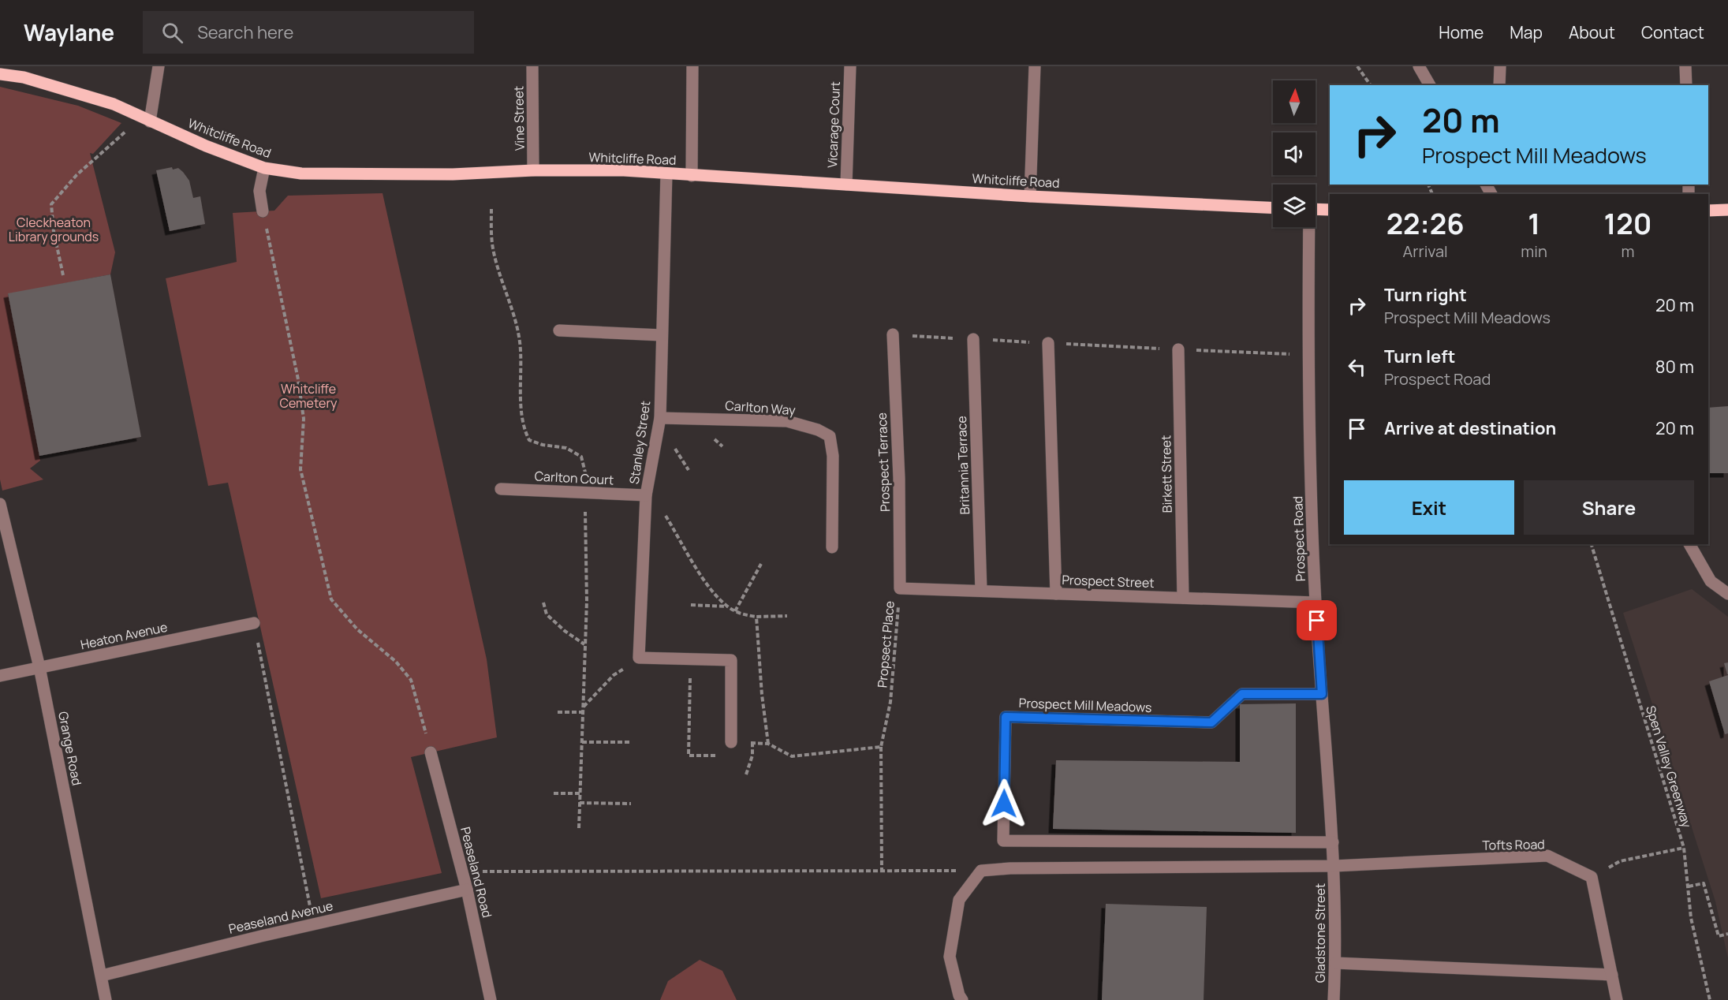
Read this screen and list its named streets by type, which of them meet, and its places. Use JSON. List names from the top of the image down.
{
  "streets": {
    "main road": ["Whitcliffe Road"],
    "street": [
      "Vine Street",
      "Vicarage Court",
      "Carlton Way",
      "Stanley Street",
      "Prospect Terrace",
      "Britannia Terrace",
      "Birkett Street",
      "Carlton Court",
      "Prospect Road",
      "Prospect Street",
      "Heaton Avenue",
      "Prospect Mill Meadows",
      "Grange Road",
      "Tofts Road",
      "Peaseland Road",
      "Peaseland Avenue",
      "Gladstone Street"
    ],
    "path": ["Propsect Place", "Spen Valley Greenway"]
  },
  "crossings": [
    ["Vine Street", "Whitcliffe Road"],
    ["Vicarage Court", "Whitcliffe Road"],
    ["Whitcliffe Road", "Stanley Street"],
    ["Carlton Way", "Stanley Street"],
    ["Stanley Street", "Carlton Court"],
    ["Prospect Terrace", "Prospect Street"],
    ["Prospect Terrace", "Propsect Place"],
    ["Britannia Terrace", "Prospect Street"],
    ["Birkett Street", "Prospect Street"],
    ["Prospect Road", "Prospect Street"],
    ["Prospect Road", "Prospect Mill Meadows"],
    ["Prospect Road", "Tofts Road"],
    ["Prospect Road", "Gladstone Street"],
    ["Prospect Street", "Propsect Place"],
    ["Heaton Avenue", "Grange Road"],
    ["Grange Road", "Peaseland Avenue"],
    ["Tofts Road", "Gladstone Street"],
    ["Peaseland Road", "Peaseland Avenue"]
  ],
  "parks": ["Cleckheaton Library grounds", "Whitcliffe Cemetery"],
  "north": "top",
  "page": {
    "header": "Waylane",
    "search": "Search here",
    "nav": [
      "Home",
      "Map",
      "About",
      "Contact"
    ],
    "turn": ["20 m", "Prospect Mill Meadows"],
    "eta": [
      "22:26",
      "Arrival",
      "1",
      "min",
      "120",
      "m"
    ],
    "list": [
      {
        "name": "Turn right",
        "note": "Prospect Mill Meadows",
        "value": "20 m"
      },
      {
        "name": "Turn left",
        "note": "Prospect Road",
        "value": "80 m"
      },
      {
        "name": "Arrive at destination",
        "value": "20 m"
      }
    ],
    "buttons": ["Exit", "Share"]
  }
}
